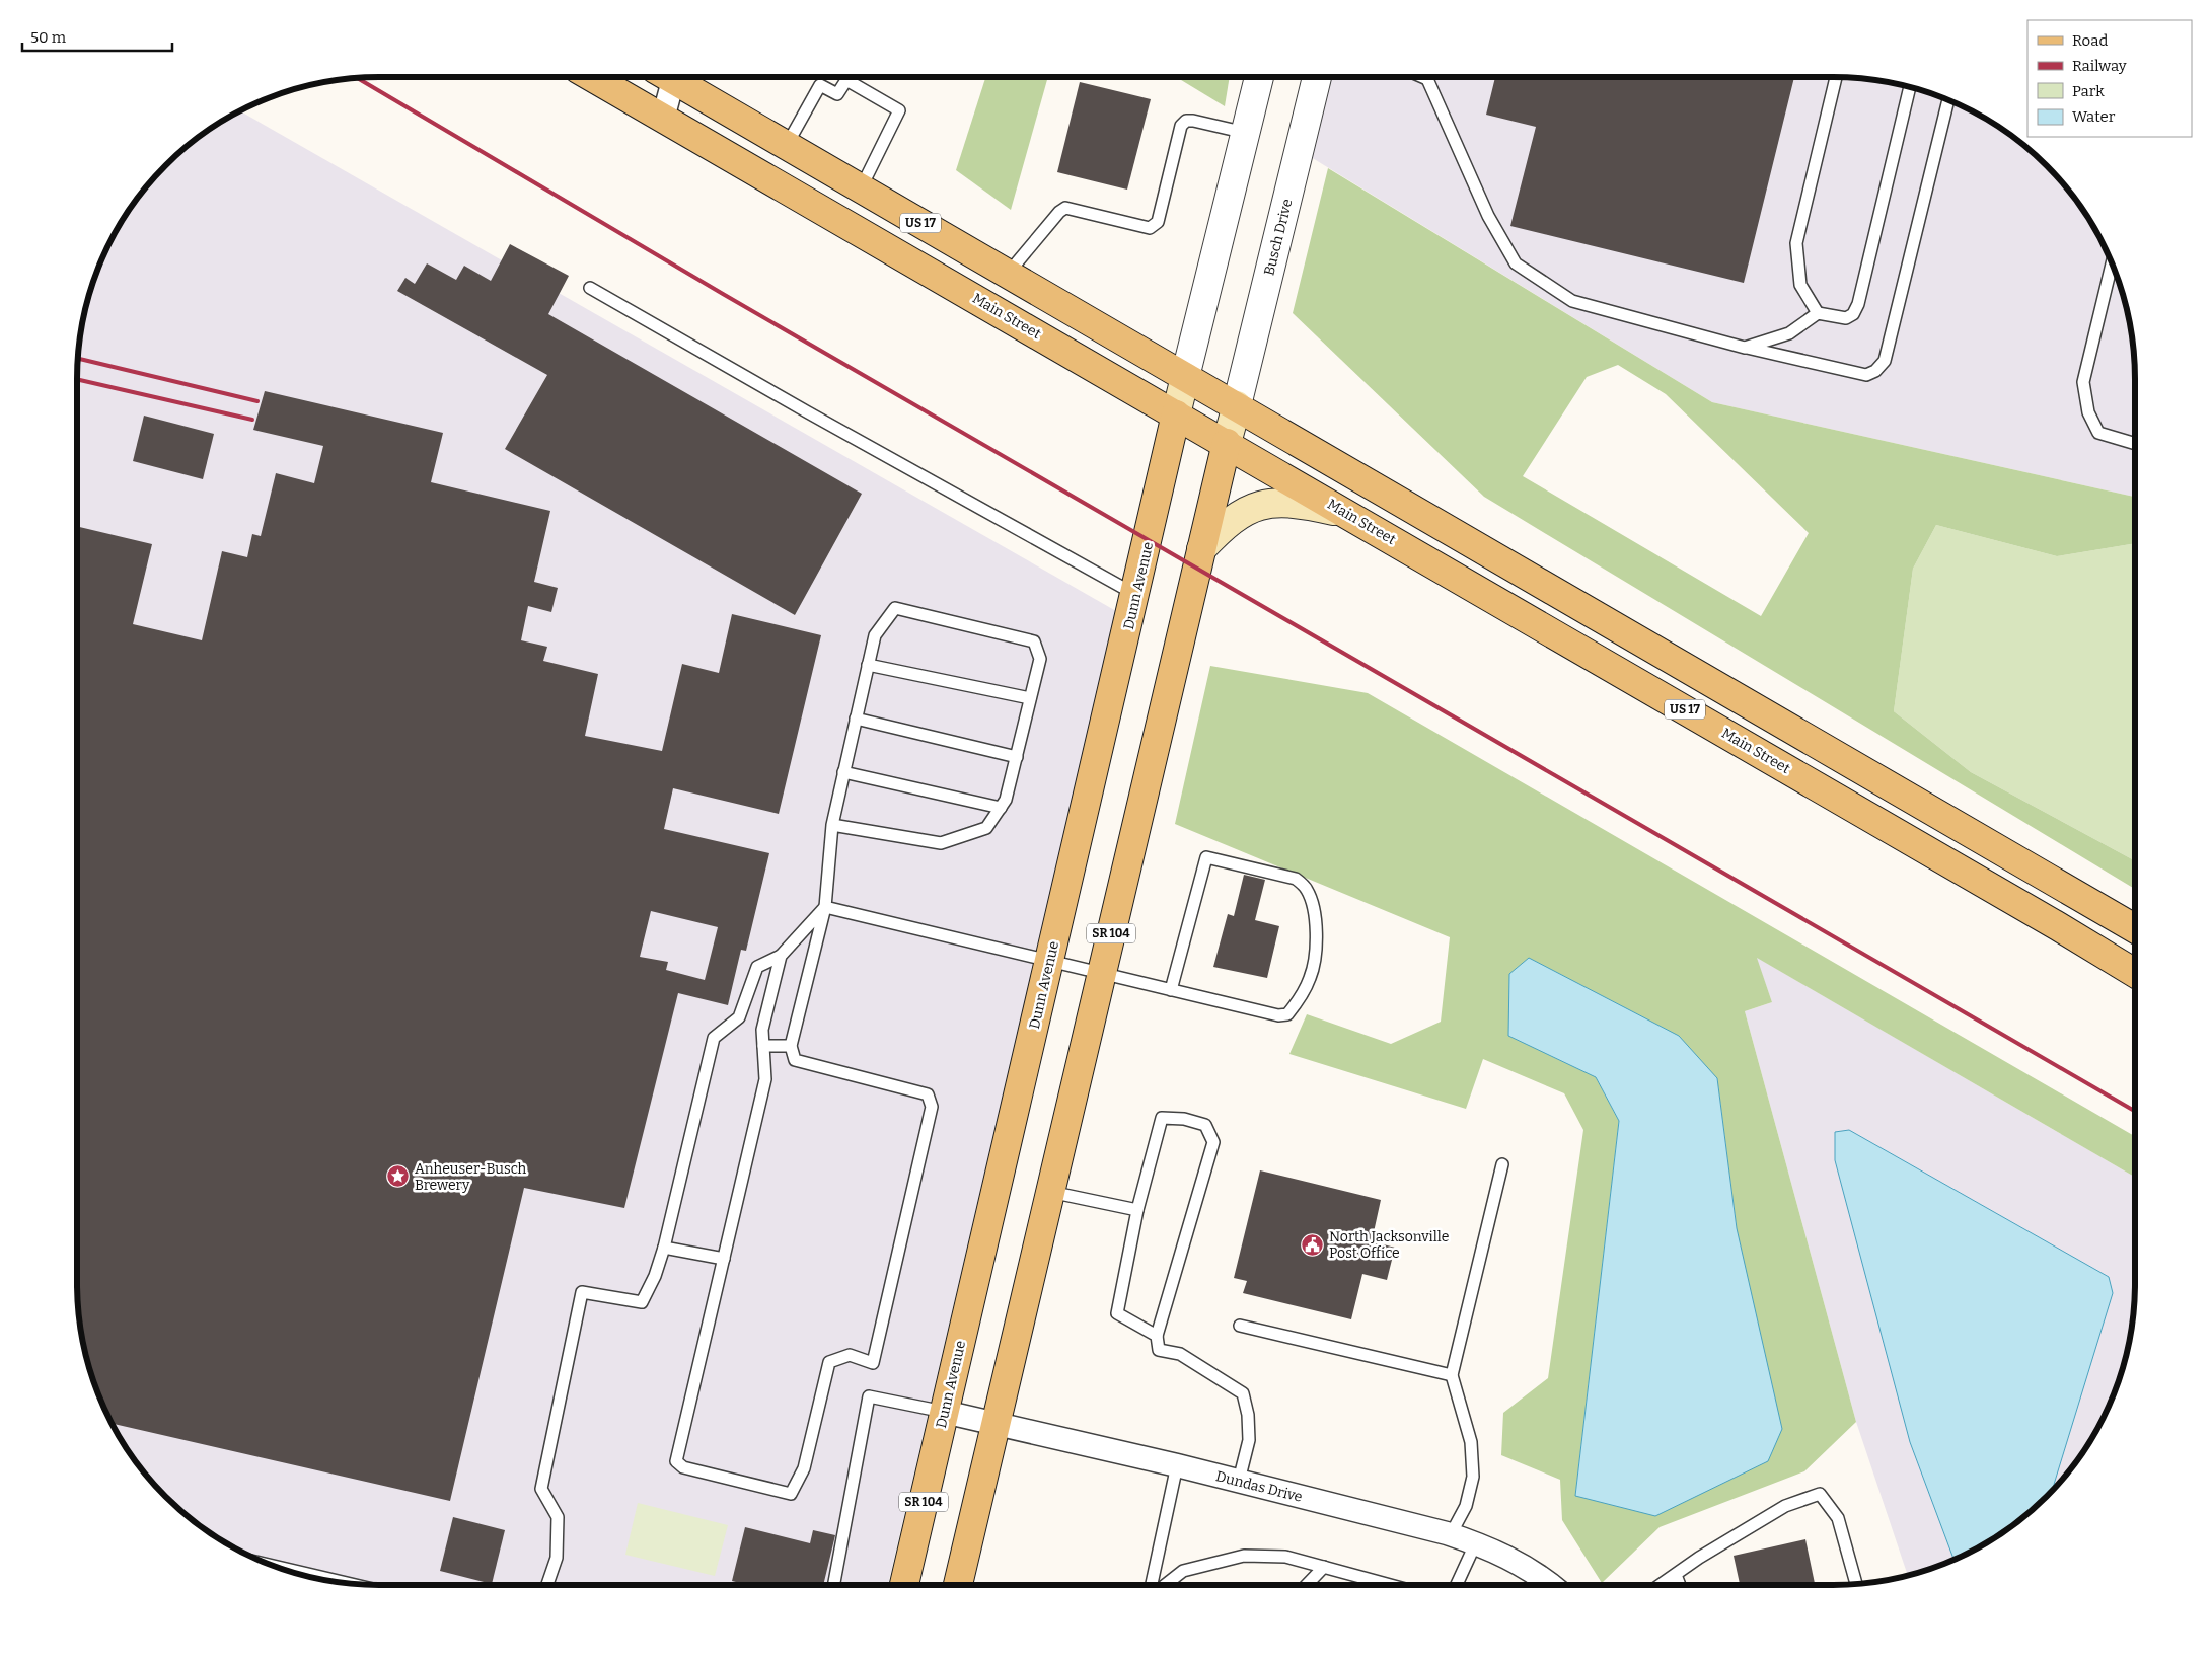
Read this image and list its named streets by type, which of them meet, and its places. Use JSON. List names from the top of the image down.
{
  "streets": {
    "main road": [
      "US 17",
      "Main Street",
      "Dunn Avenue",
      "SR 104"
    ],
    "street": ["Busch Drive", "Dundas Drive"]
  },
  "crossings": [
    ["US 17", "Busch Drive"],
    ["US 17", "Dunn Avenue"],
    ["US 17", "SR 104"],
    ["Busch Drive", "SR 104"],
    ["Main Street", "Dunn Avenue"],
    ["Main Street", "SR 104"],
    ["Dunn Avenue", "Dundas Drive"],
    ["SR 104", "Dundas Drive"]
  ],
  "places": {
    "place": ["Anheuser-Busch Brewery"],
    "public building": ["North Jacksonville Post Office"]
  },
  "legend": [
    "Road",
    "Railway",
    "Park",
    "Water"
  ],
  "scale_bar": "50 m"
}
